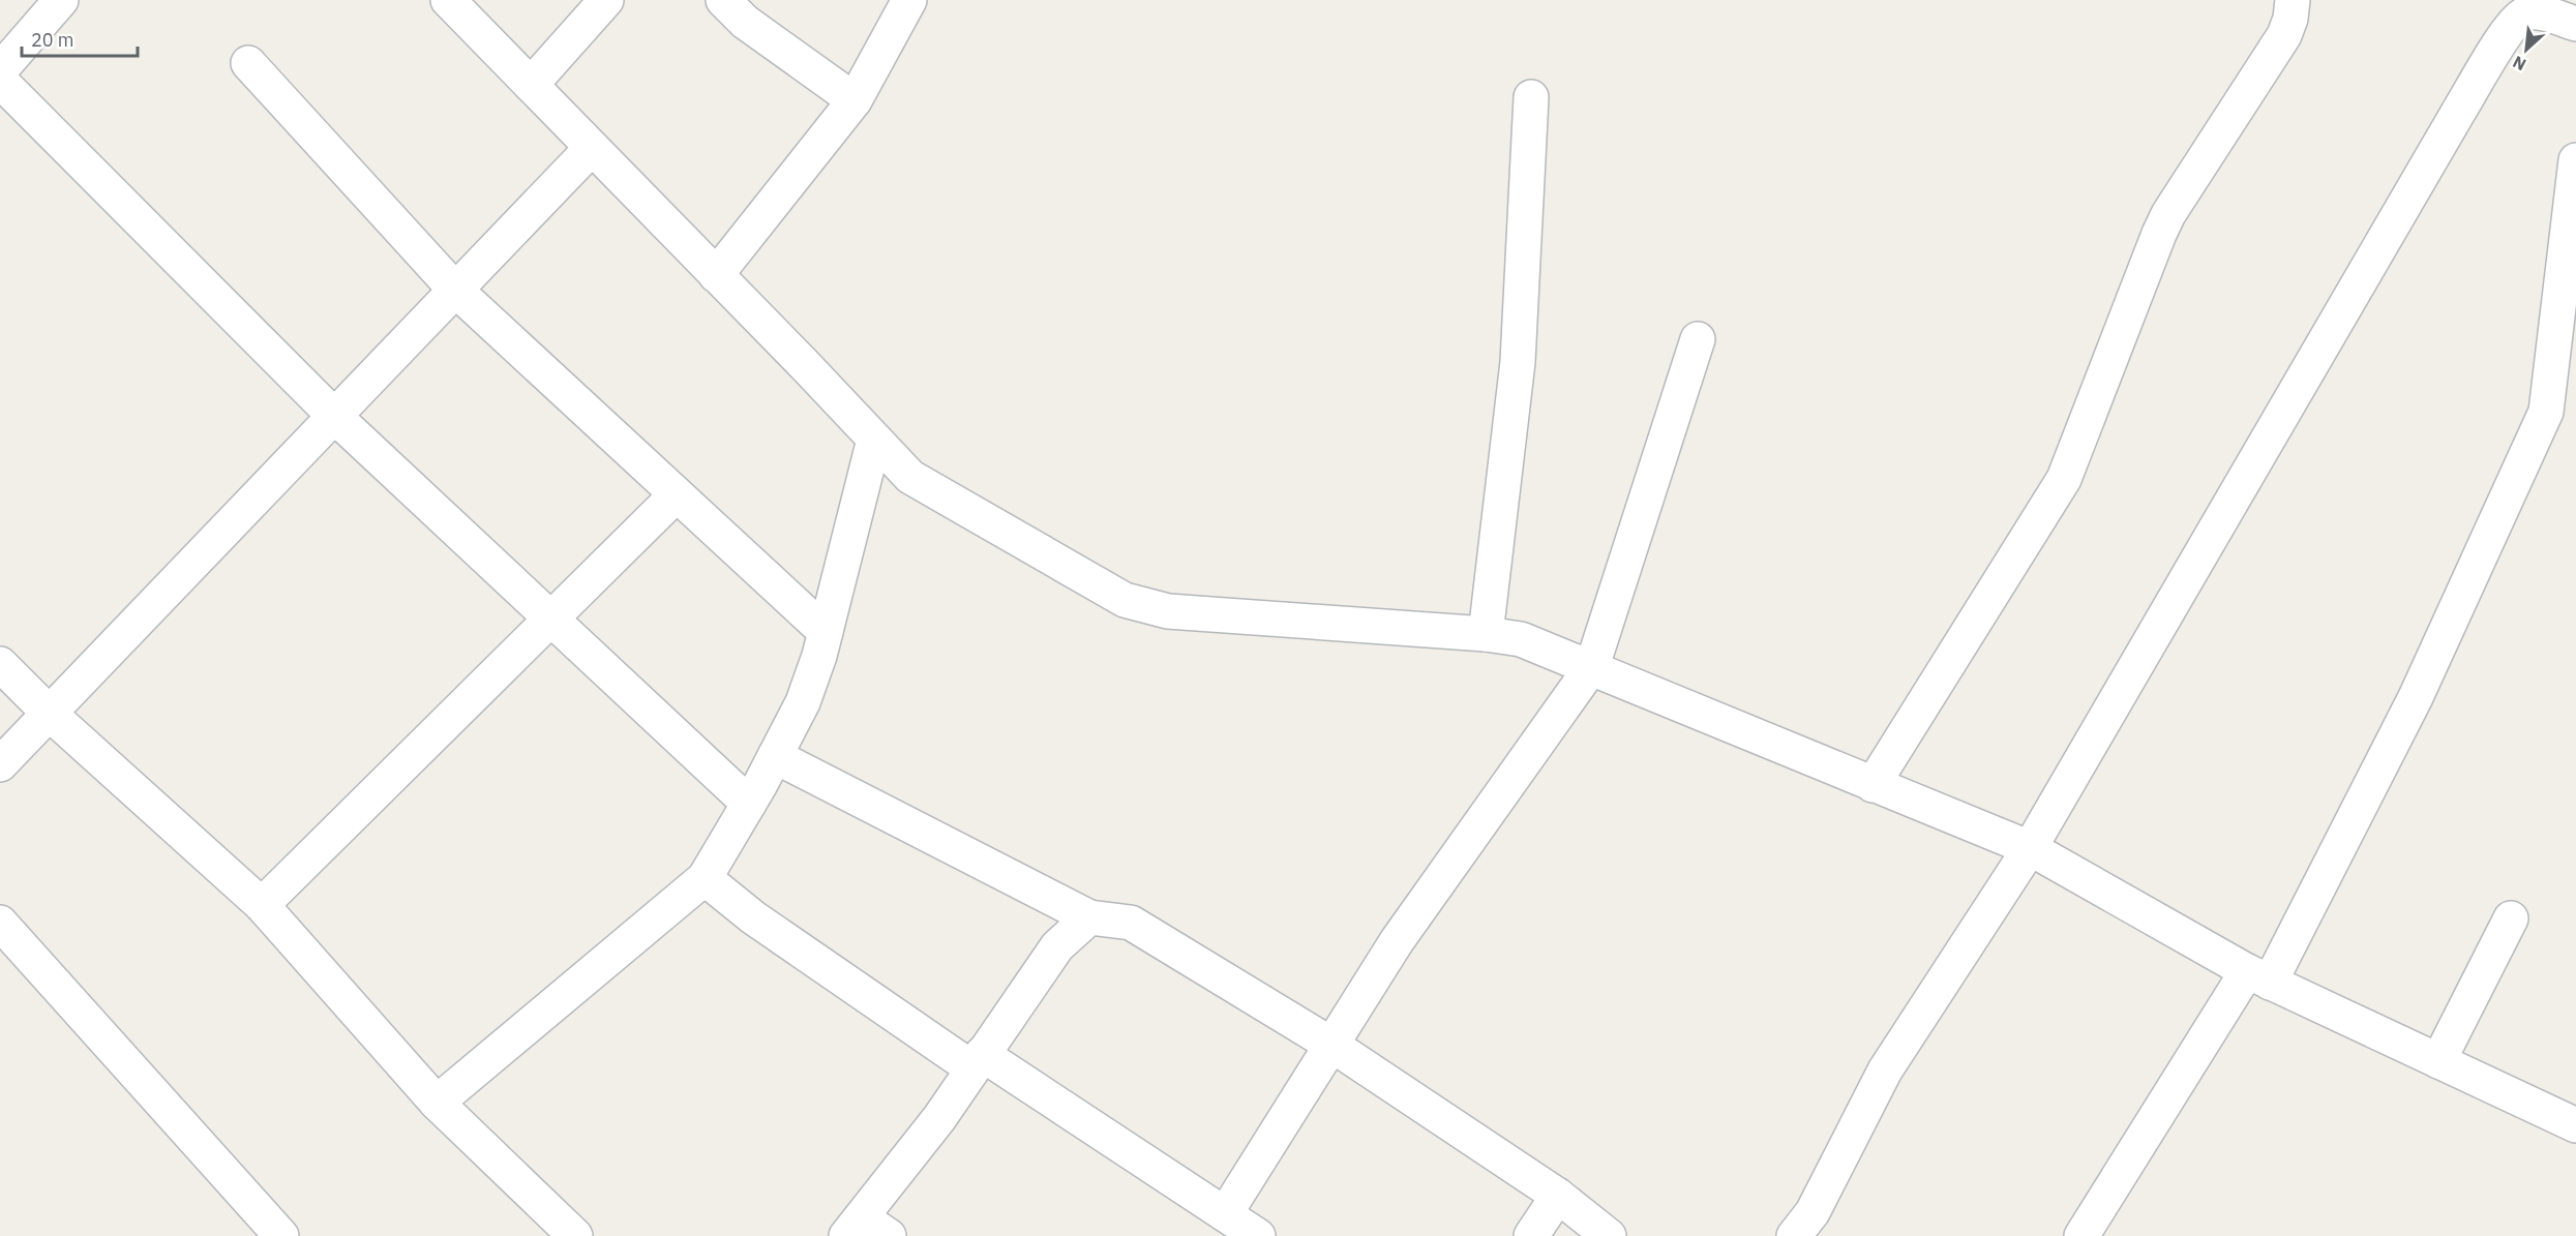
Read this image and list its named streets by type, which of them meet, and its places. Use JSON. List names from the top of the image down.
{
  "scale_bar": "20 m",
  "north": "bottom left"
}
